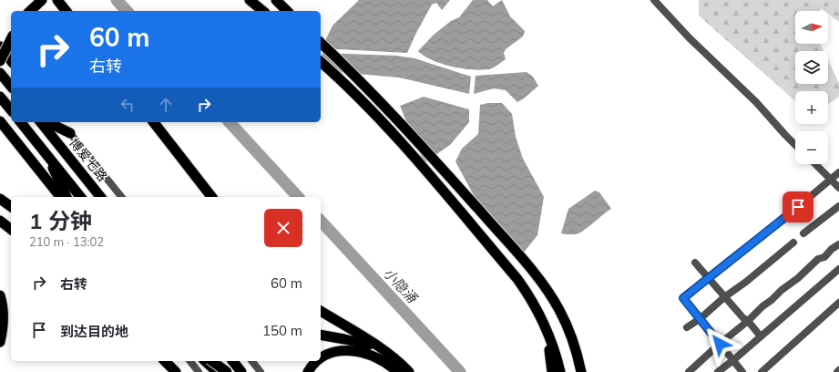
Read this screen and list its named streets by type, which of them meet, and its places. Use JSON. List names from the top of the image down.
{
  "streets": {
    "highway": ["博爱七路"]
  },
  "water": ["小隐涌"],
  "north": "right",
  "page": {
    "map_buttons": ["+", "−"],
    "turn": ["60 m", "右转"],
    "heading": ["1 分钟", "210 m · 13:02"],
    "list": [
      {
        "name": "右转",
        "value": "60 m"
      },
      {
        "name": "到达目的地",
        "value": "150 m"
      }
    ]
  }
}
